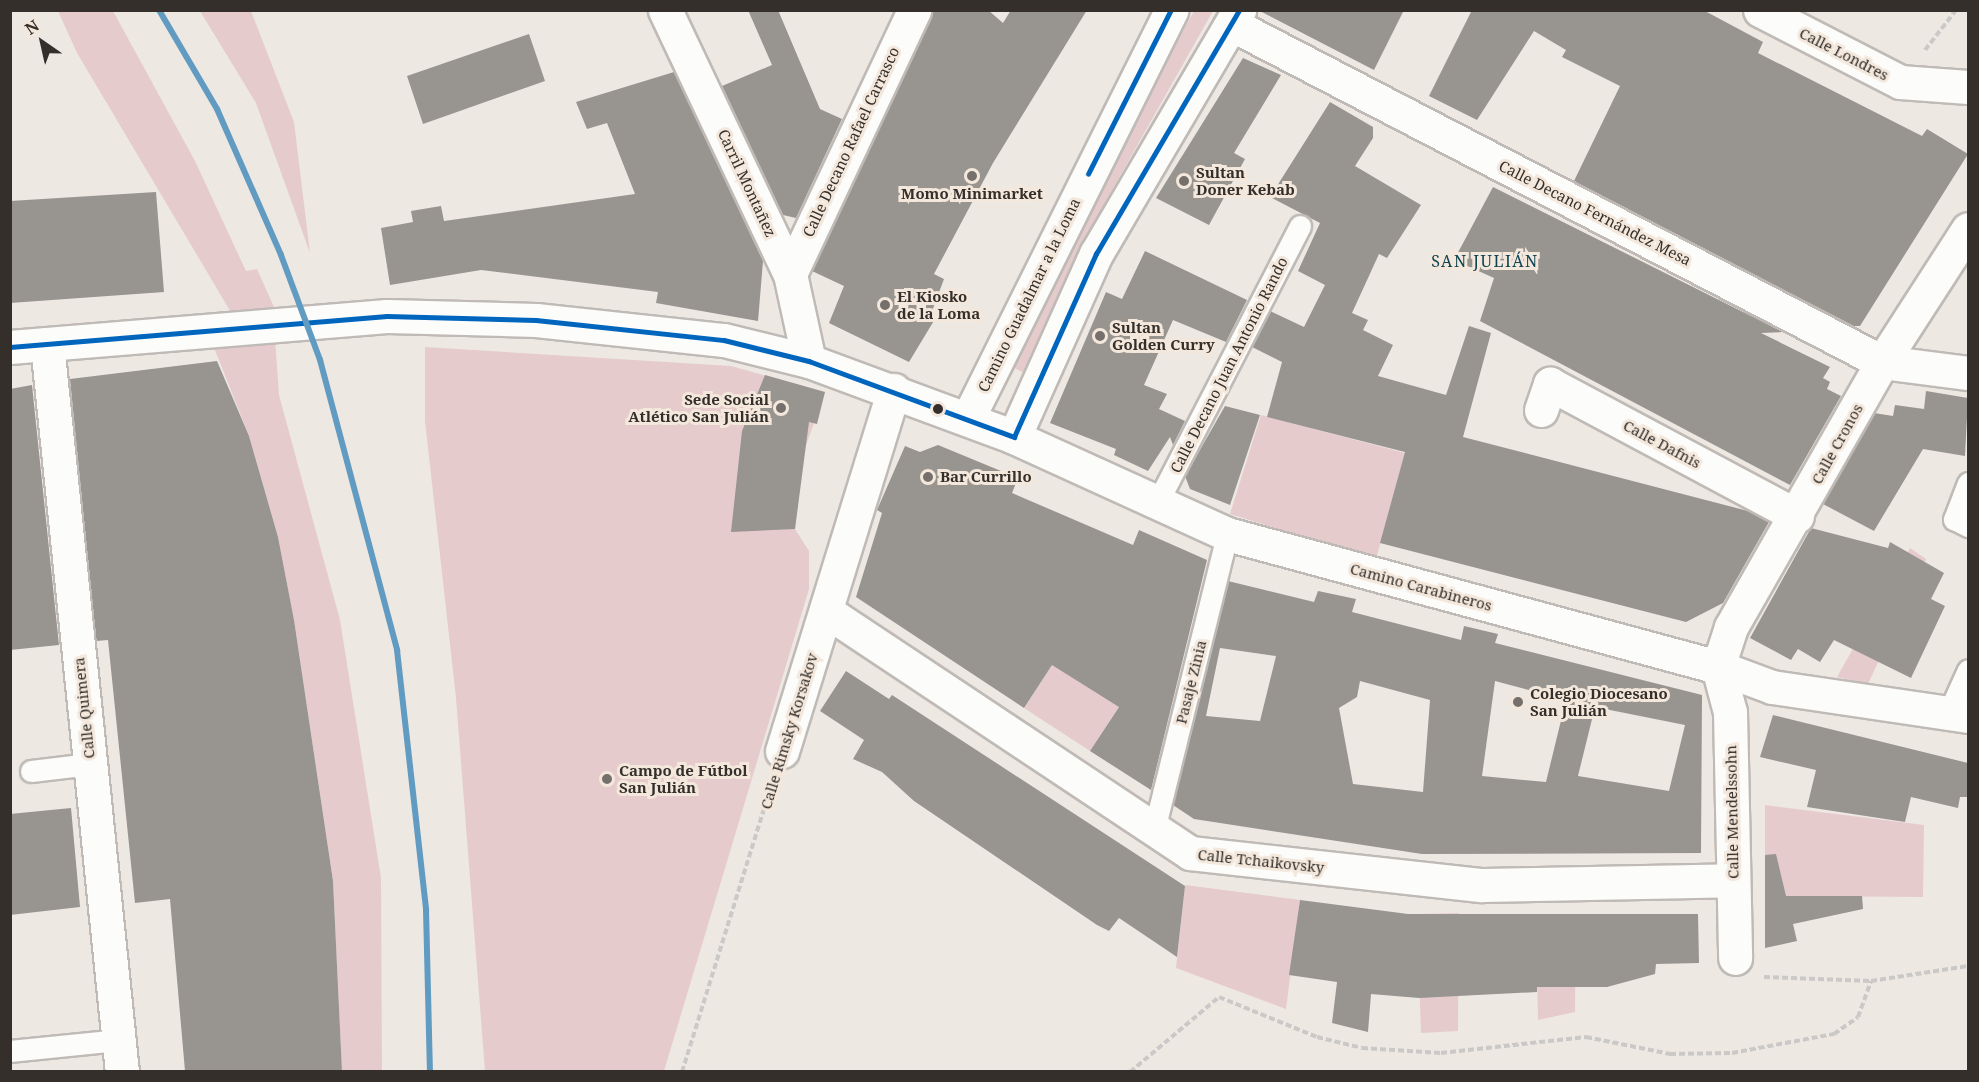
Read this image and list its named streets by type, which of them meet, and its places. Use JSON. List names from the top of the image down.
{
  "streets": {
    "street": [
      "Calle Londres",
      "Calle Decano Rafael Carrasco",
      "Carril Montañez",
      "Calle Decano Fernández Mesa",
      "Camino Guadalmar a la Loma",
      "Calle Dafnis",
      "Calle Cronos",
      "Camino Carabineros",
      "Calle Quimera",
      "Calle Rimsky Korsakov",
      "Calle Mendelssohn",
      "Calle Tchaikovsky"
    ],
    "lane": ["Calle Decano Juan Antonio Rando", "Pasaje Zinia"]
  },
  "crossings": [
    ["Calle Decano Rafael Carrasco", "Carril Montañez"],
    ["Carril Montañez", "Camino Carabineros"],
    ["Calle Decano Fernández Mesa", "Calle Cronos"],
    ["Camino Guadalmar a la Loma", "Camino Carabineros"],
    ["Calle Decano Juan Antonio Rando", "Camino Carabineros"],
    ["Calle Dafnis", "Calle Cronos"],
    ["Calle Cronos", "Camino Carabineros"],
    ["Calle Cronos", "Calle Mendelssohn"],
    ["Camino Carabineros", "Pasaje Zinia"],
    ["Camino Carabineros", "Calle Quimera"],
    ["Camino Carabineros", "Calle Rimsky Korsakov"],
    ["Camino Carabineros", "Calle Mendelssohn"],
    ["Pasaje Zinia", "Calle Tchaikovsky"],
    ["Calle Rimsky Korsakov", "Calle Tchaikovsky"],
    ["Calle Mendelssohn", "Calle Tchaikovsky"]
  ],
  "districts": ["SAN JULIÁN"],
  "places": [
    "Momo Minimarket",
    "Sultan Doner Kebab",
    "El Kiosko de la Loma",
    "Sultan Golden Curry",
    "Sede Social Atlético San Julián",
    "Bar Currillo",
    "Colegio Diocesano San Julián",
    "Campo de Fútbol San Julián"
  ],
  "north": "top left"
}
